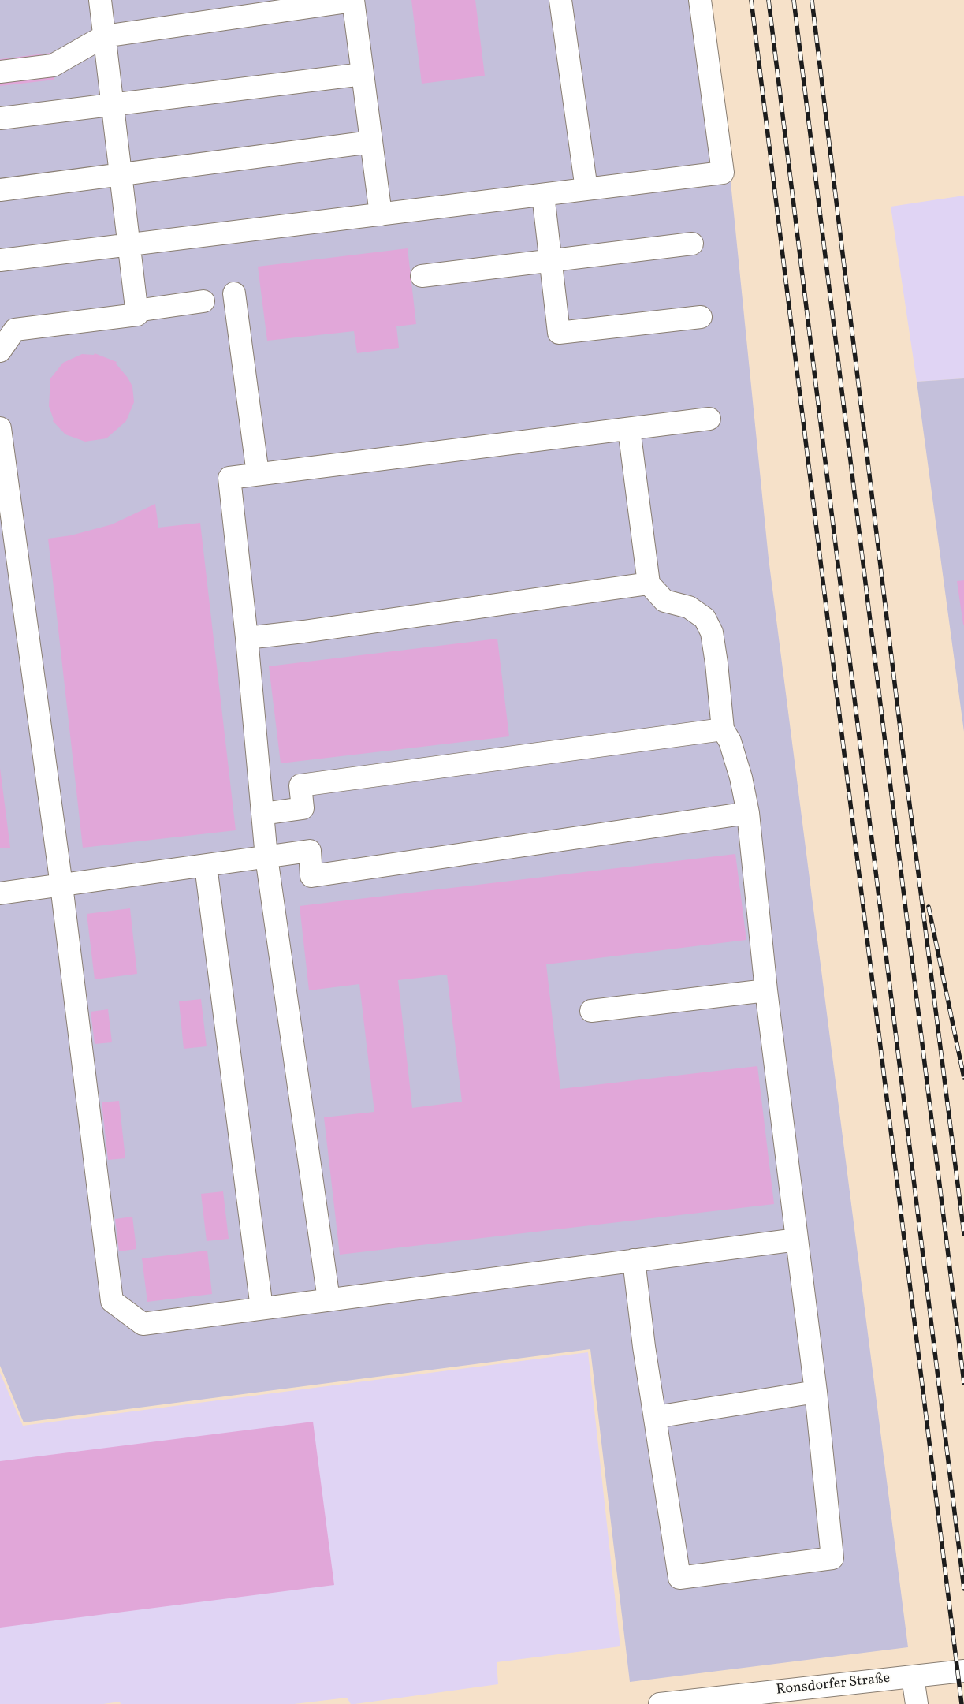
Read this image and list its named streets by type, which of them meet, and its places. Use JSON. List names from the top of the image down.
{
  "streets": {
    "main road": ["Ronsdorfer Straße"]
  }
}
